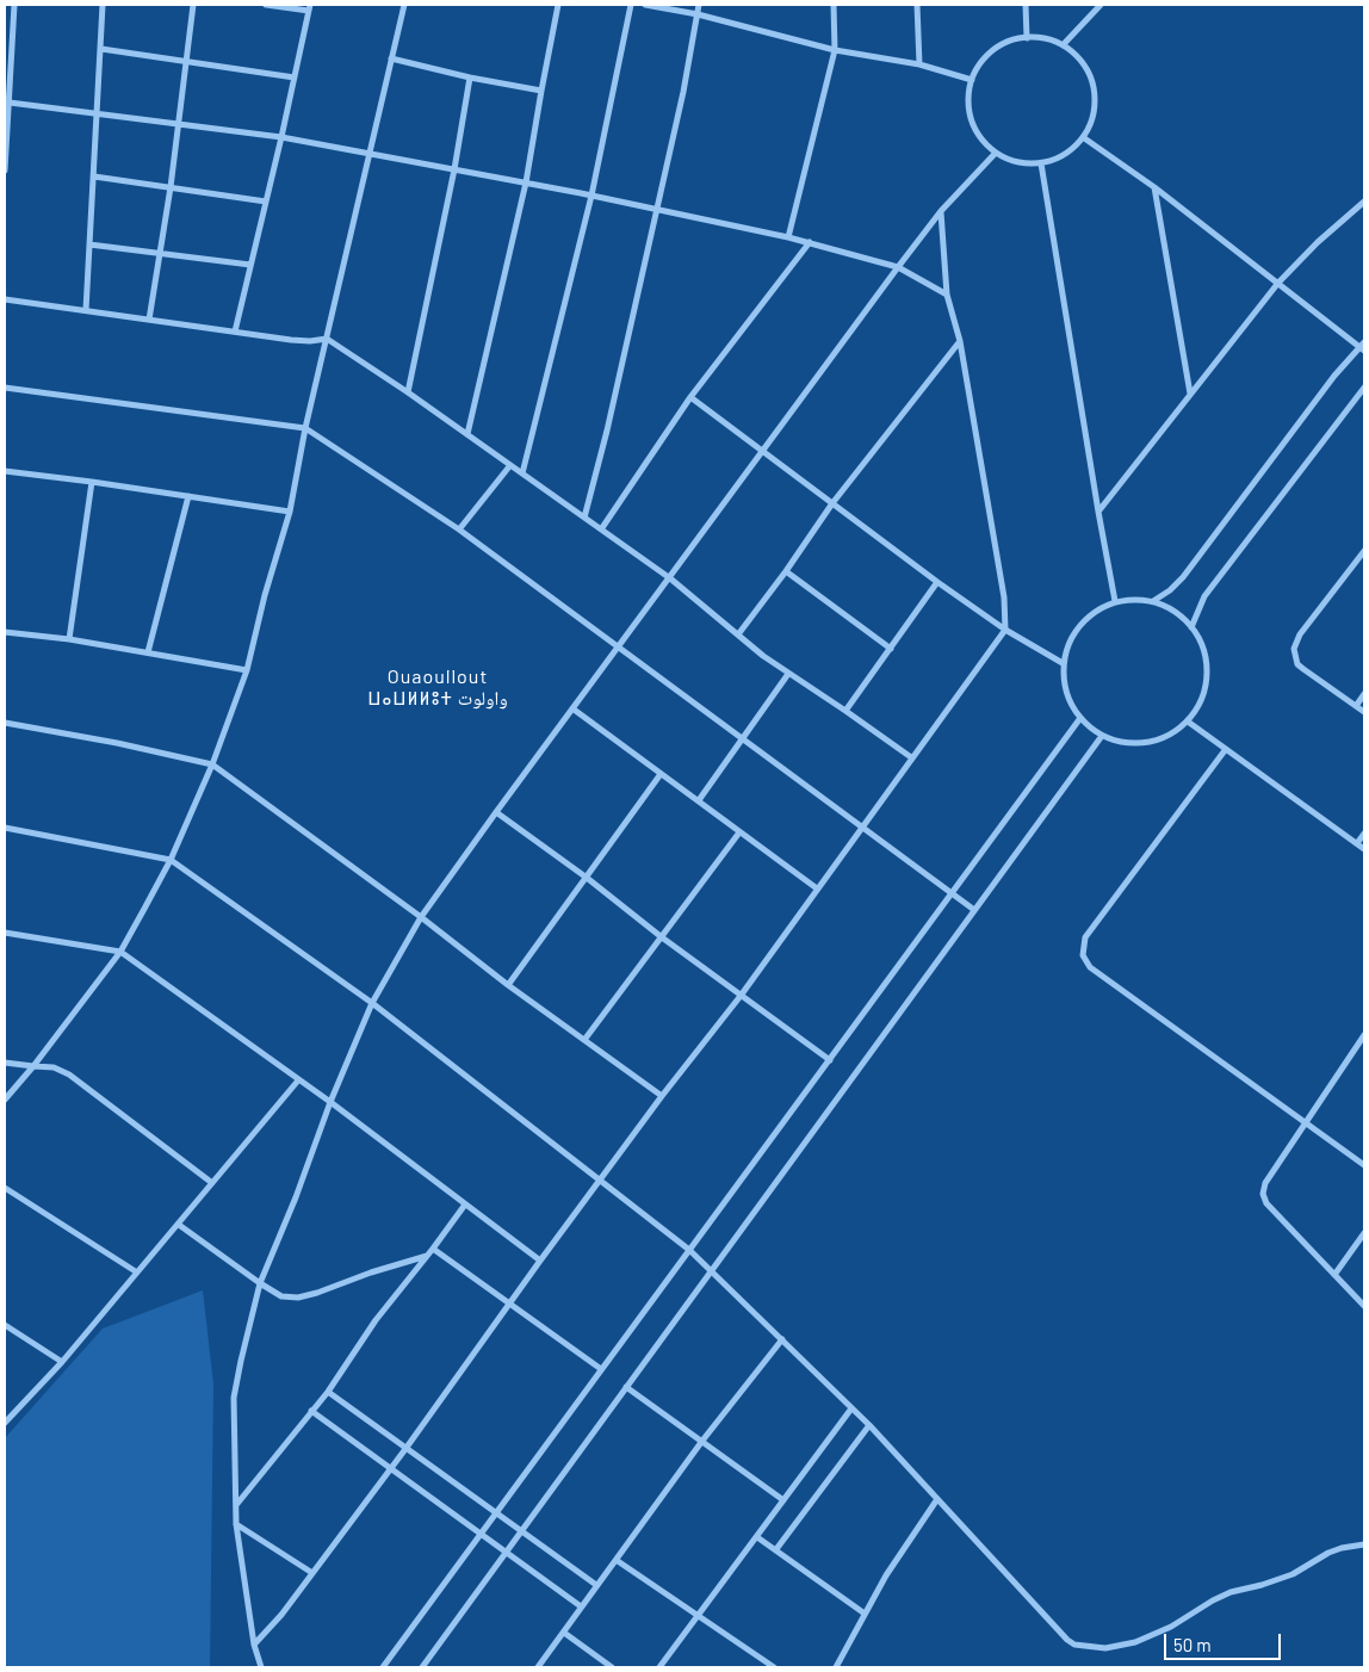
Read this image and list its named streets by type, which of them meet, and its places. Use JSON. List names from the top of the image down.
{
  "districts": ["Ouaoullout ⵡⴰⵡⵍⵍⵓⵜ واولوت"],
  "scale_bar": "50 m"
}
